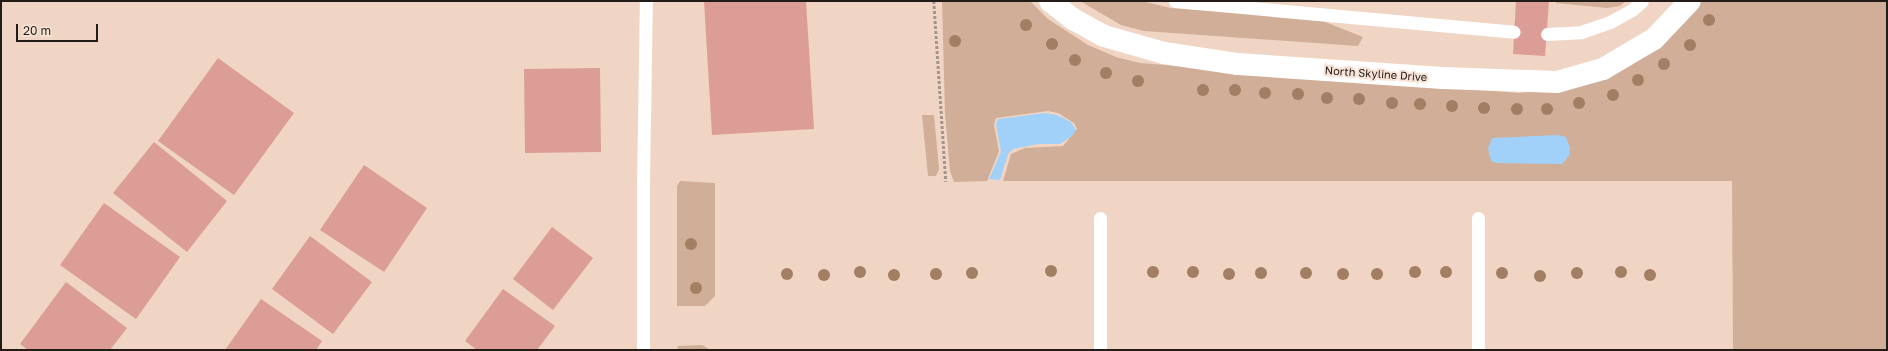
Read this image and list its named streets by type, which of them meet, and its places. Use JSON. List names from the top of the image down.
{
  "streets": {
    "main road": ["North Skyline Drive"]
  },
  "scale_bar": "20 m"
}
